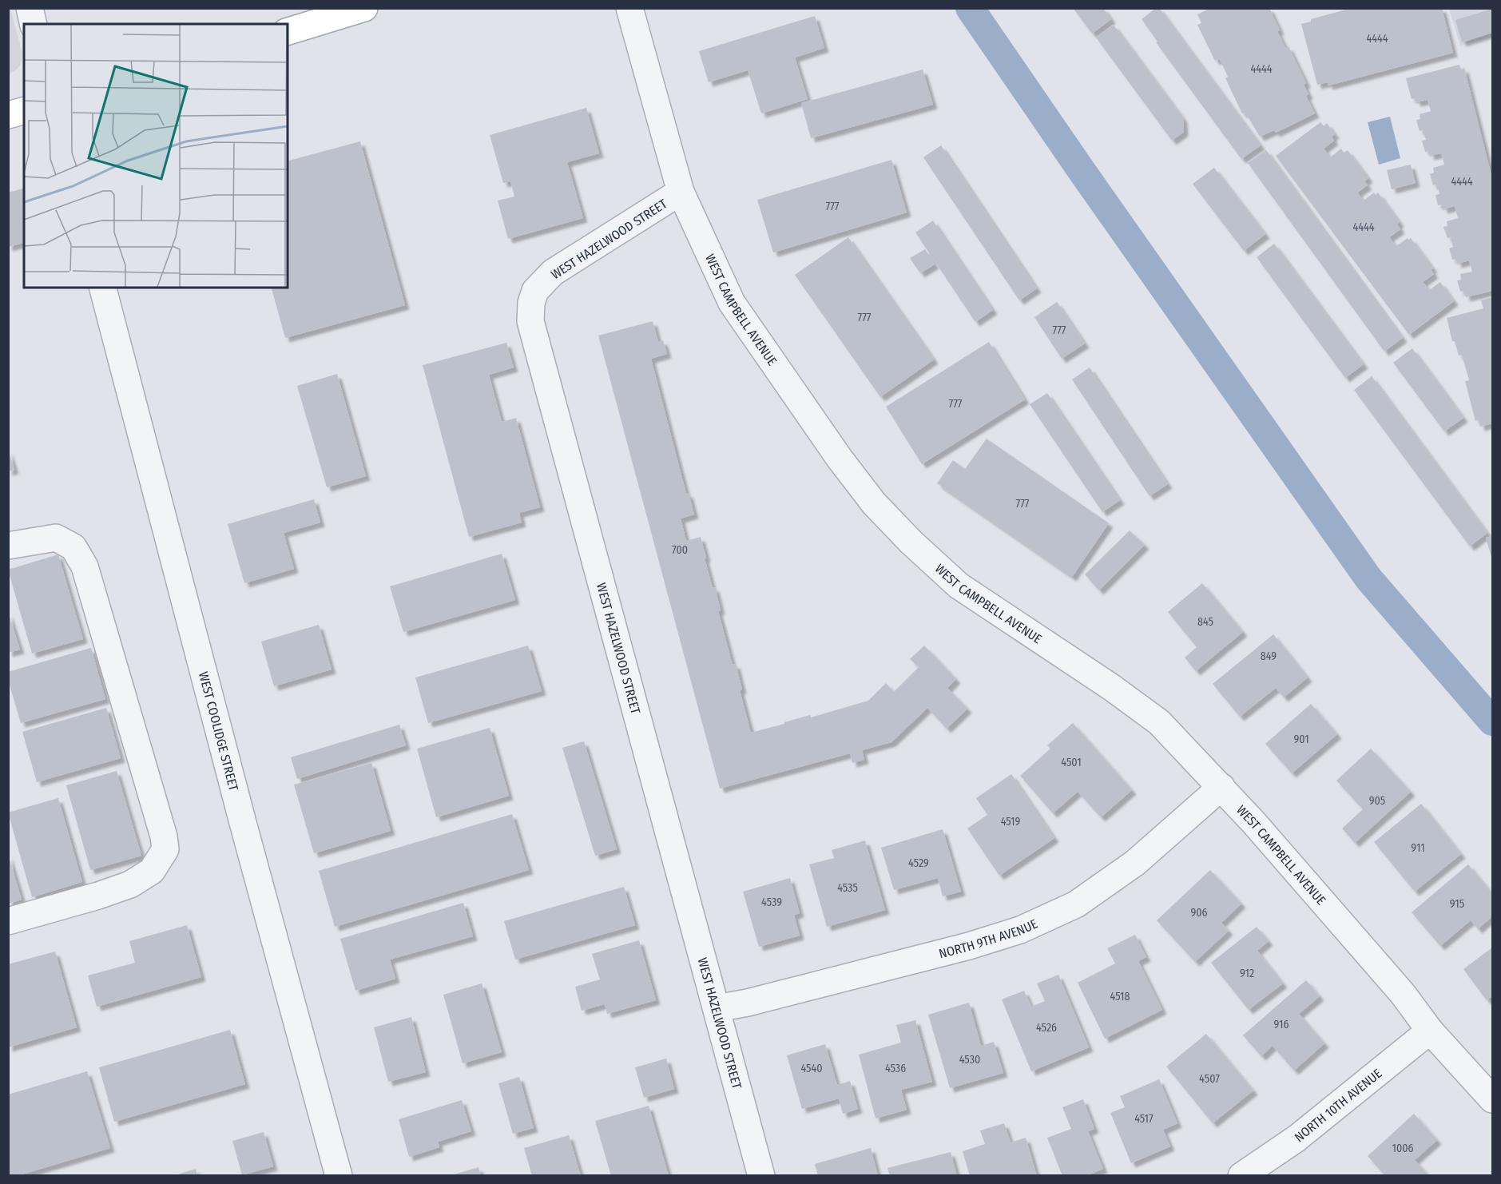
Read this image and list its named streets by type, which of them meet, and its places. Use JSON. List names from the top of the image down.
{
  "streets": {
    "street": [
      "WEST HAZELWOOD STREET",
      "WEST CAMPBELL AVENUE",
      "WEST COOLIDGE STREET",
      "NORTH 9TH AVENUE",
      "NORTH 10TH AVENUE"
    ]
  },
  "crossings": [
    ["WEST HAZELWOOD STREET", "WEST CAMPBELL AVENUE"],
    ["WEST HAZELWOOD STREET", "NORTH 9TH AVENUE"],
    ["WEST CAMPBELL AVENUE", "NORTH 9TH AVENUE"],
    ["WEST CAMPBELL AVENUE", "NORTH 10TH AVENUE"]
  ],
  "house_numbers": [
    "4444",
    "4444",
    "4444",
    "777",
    "4444",
    "777",
    "777",
    "777",
    "777",
    "700",
    "845",
    "849",
    "901",
    "4501",
    "905",
    "4519",
    "911",
    "4529",
    "4535",
    "4539",
    "915",
    "906",
    "912",
    "4518",
    "916",
    "4526",
    "4530",
    "4540",
    "4536",
    "4507",
    "4517",
    "1006"
  ]
}
